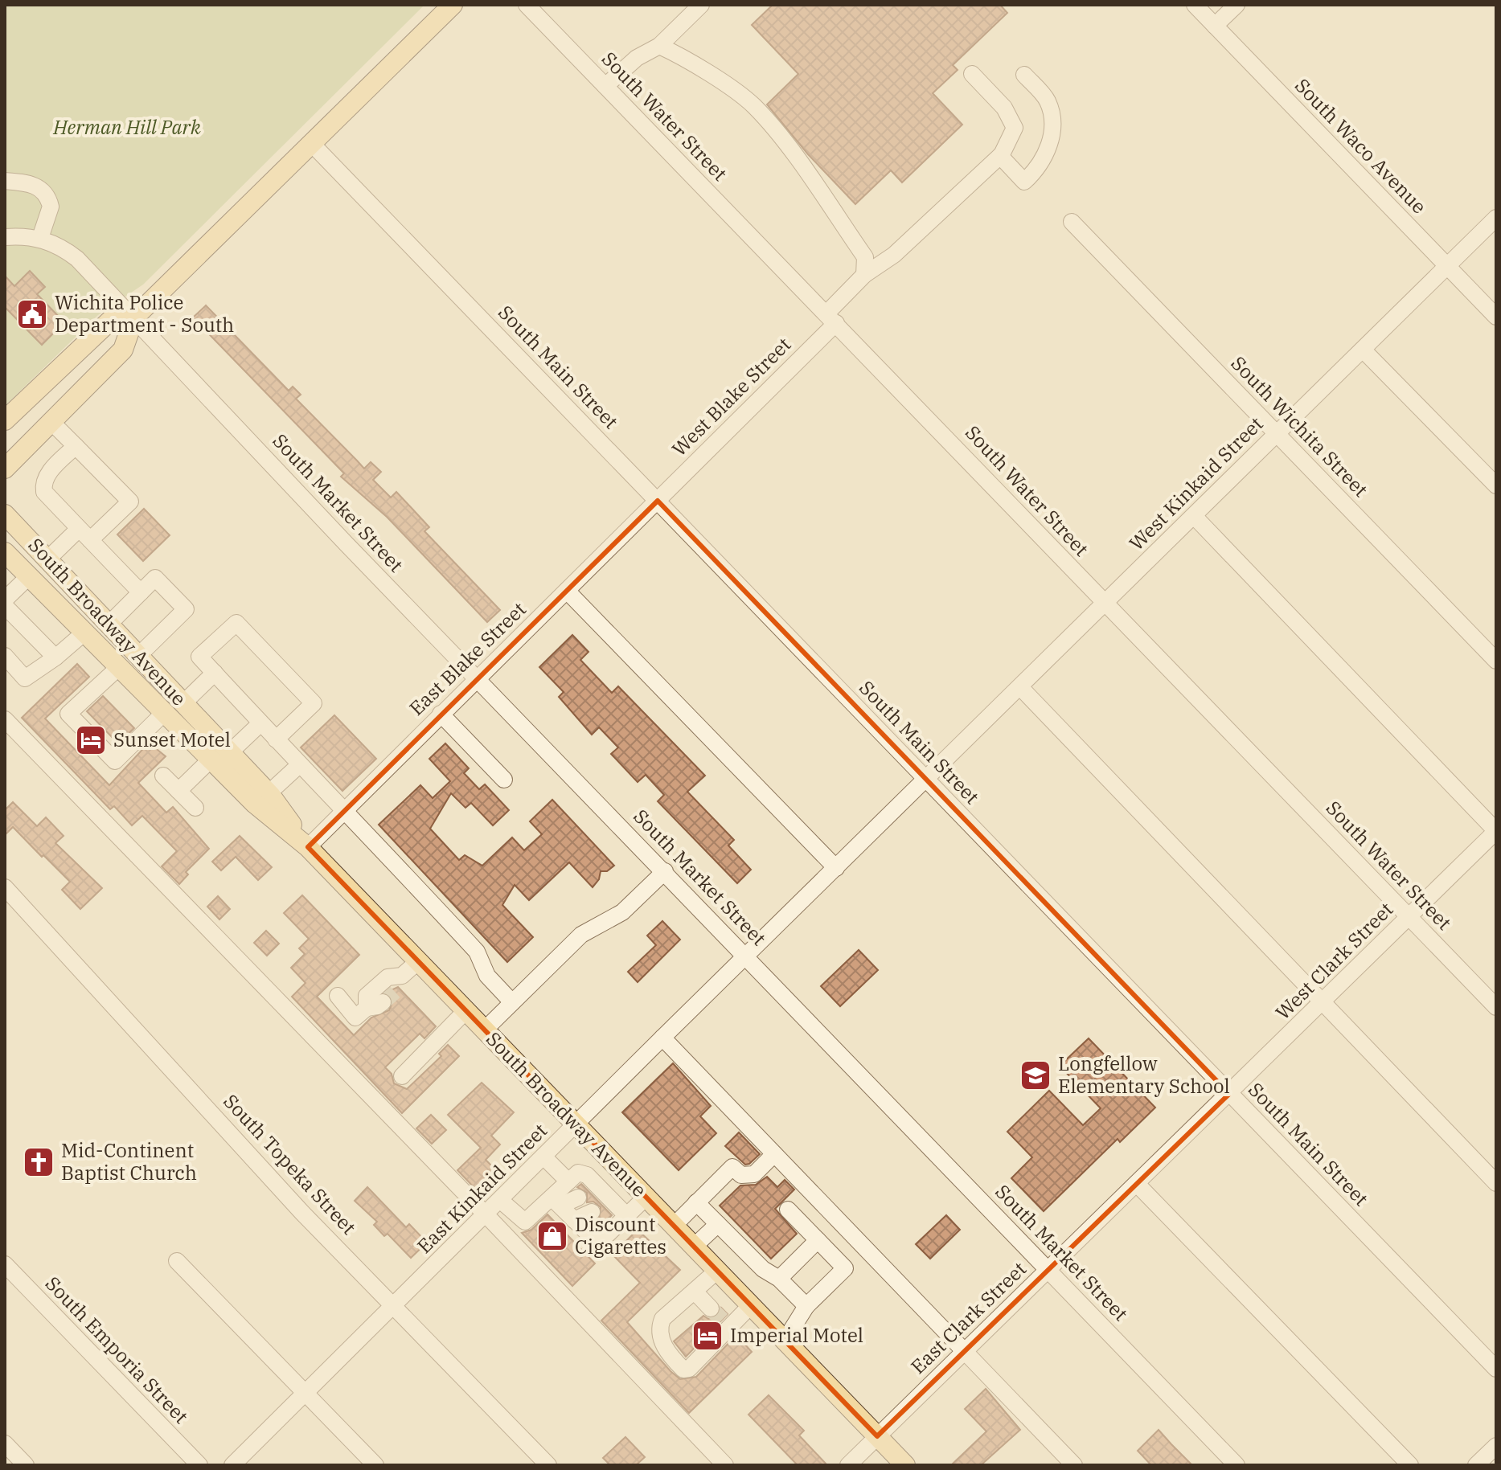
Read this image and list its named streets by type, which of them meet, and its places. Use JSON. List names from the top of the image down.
{
  "streets": {
    "main road": ["South Broadway Avenue"],
    "street": [
      "South Water Street",
      "South Waco Avenue",
      "South Main Street",
      "West Blake Street",
      "South Wichita Street",
      "West Kinkaid Street",
      "South Market Street",
      "East Blake Street",
      "West Clark Street",
      "South Topeka Street",
      "East Kinkaid Street",
      "East Clark Street",
      "South Emporia Street"
    ]
  },
  "crossings": [
    ["South Water Street", "West Blake Street"],
    ["South Water Street", "West Kinkaid Street"],
    ["South Water Street", "West Clark Street"],
    ["South Waco Avenue", "West Kinkaid Street"],
    ["South Main Street", "West Blake Street"],
    ["South Main Street", "West Kinkaid Street"],
    ["South Main Street", "East Blake Street"],
    ["South Main Street", "West Clark Street"],
    ["South Main Street", "East Kinkaid Street"],
    ["South Main Street", "East Clark Street"],
    ["West Blake Street", "East Blake Street"],
    ["South Wichita Street", "West Kinkaid Street"],
    ["West Kinkaid Street", "East Kinkaid Street"],
    ["South Market Street", "East Blake Street"],
    ["South Market Street", "East Kinkaid Street"],
    ["South Market Street", "East Clark Street"],
    ["South Broadway Avenue", "East Blake Street"],
    ["South Broadway Avenue", "East Kinkaid Street"],
    ["South Broadway Avenue", "East Clark Street"],
    ["West Clark Street", "East Clark Street"],
    ["South Topeka Street", "East Kinkaid Street"]
  ],
  "parks": ["Herman Hill Park"],
  "places": {
    "public building": ["Wichita Police Department - South"],
    "hotel": ["Sunset Motel", "Imperial Motel"],
    "school or university": ["Longfellow Elementary School"],
    "church": ["Mid-Continent Baptist Church"],
    "shop": ["Discount Cigarettes"]
  }
}
